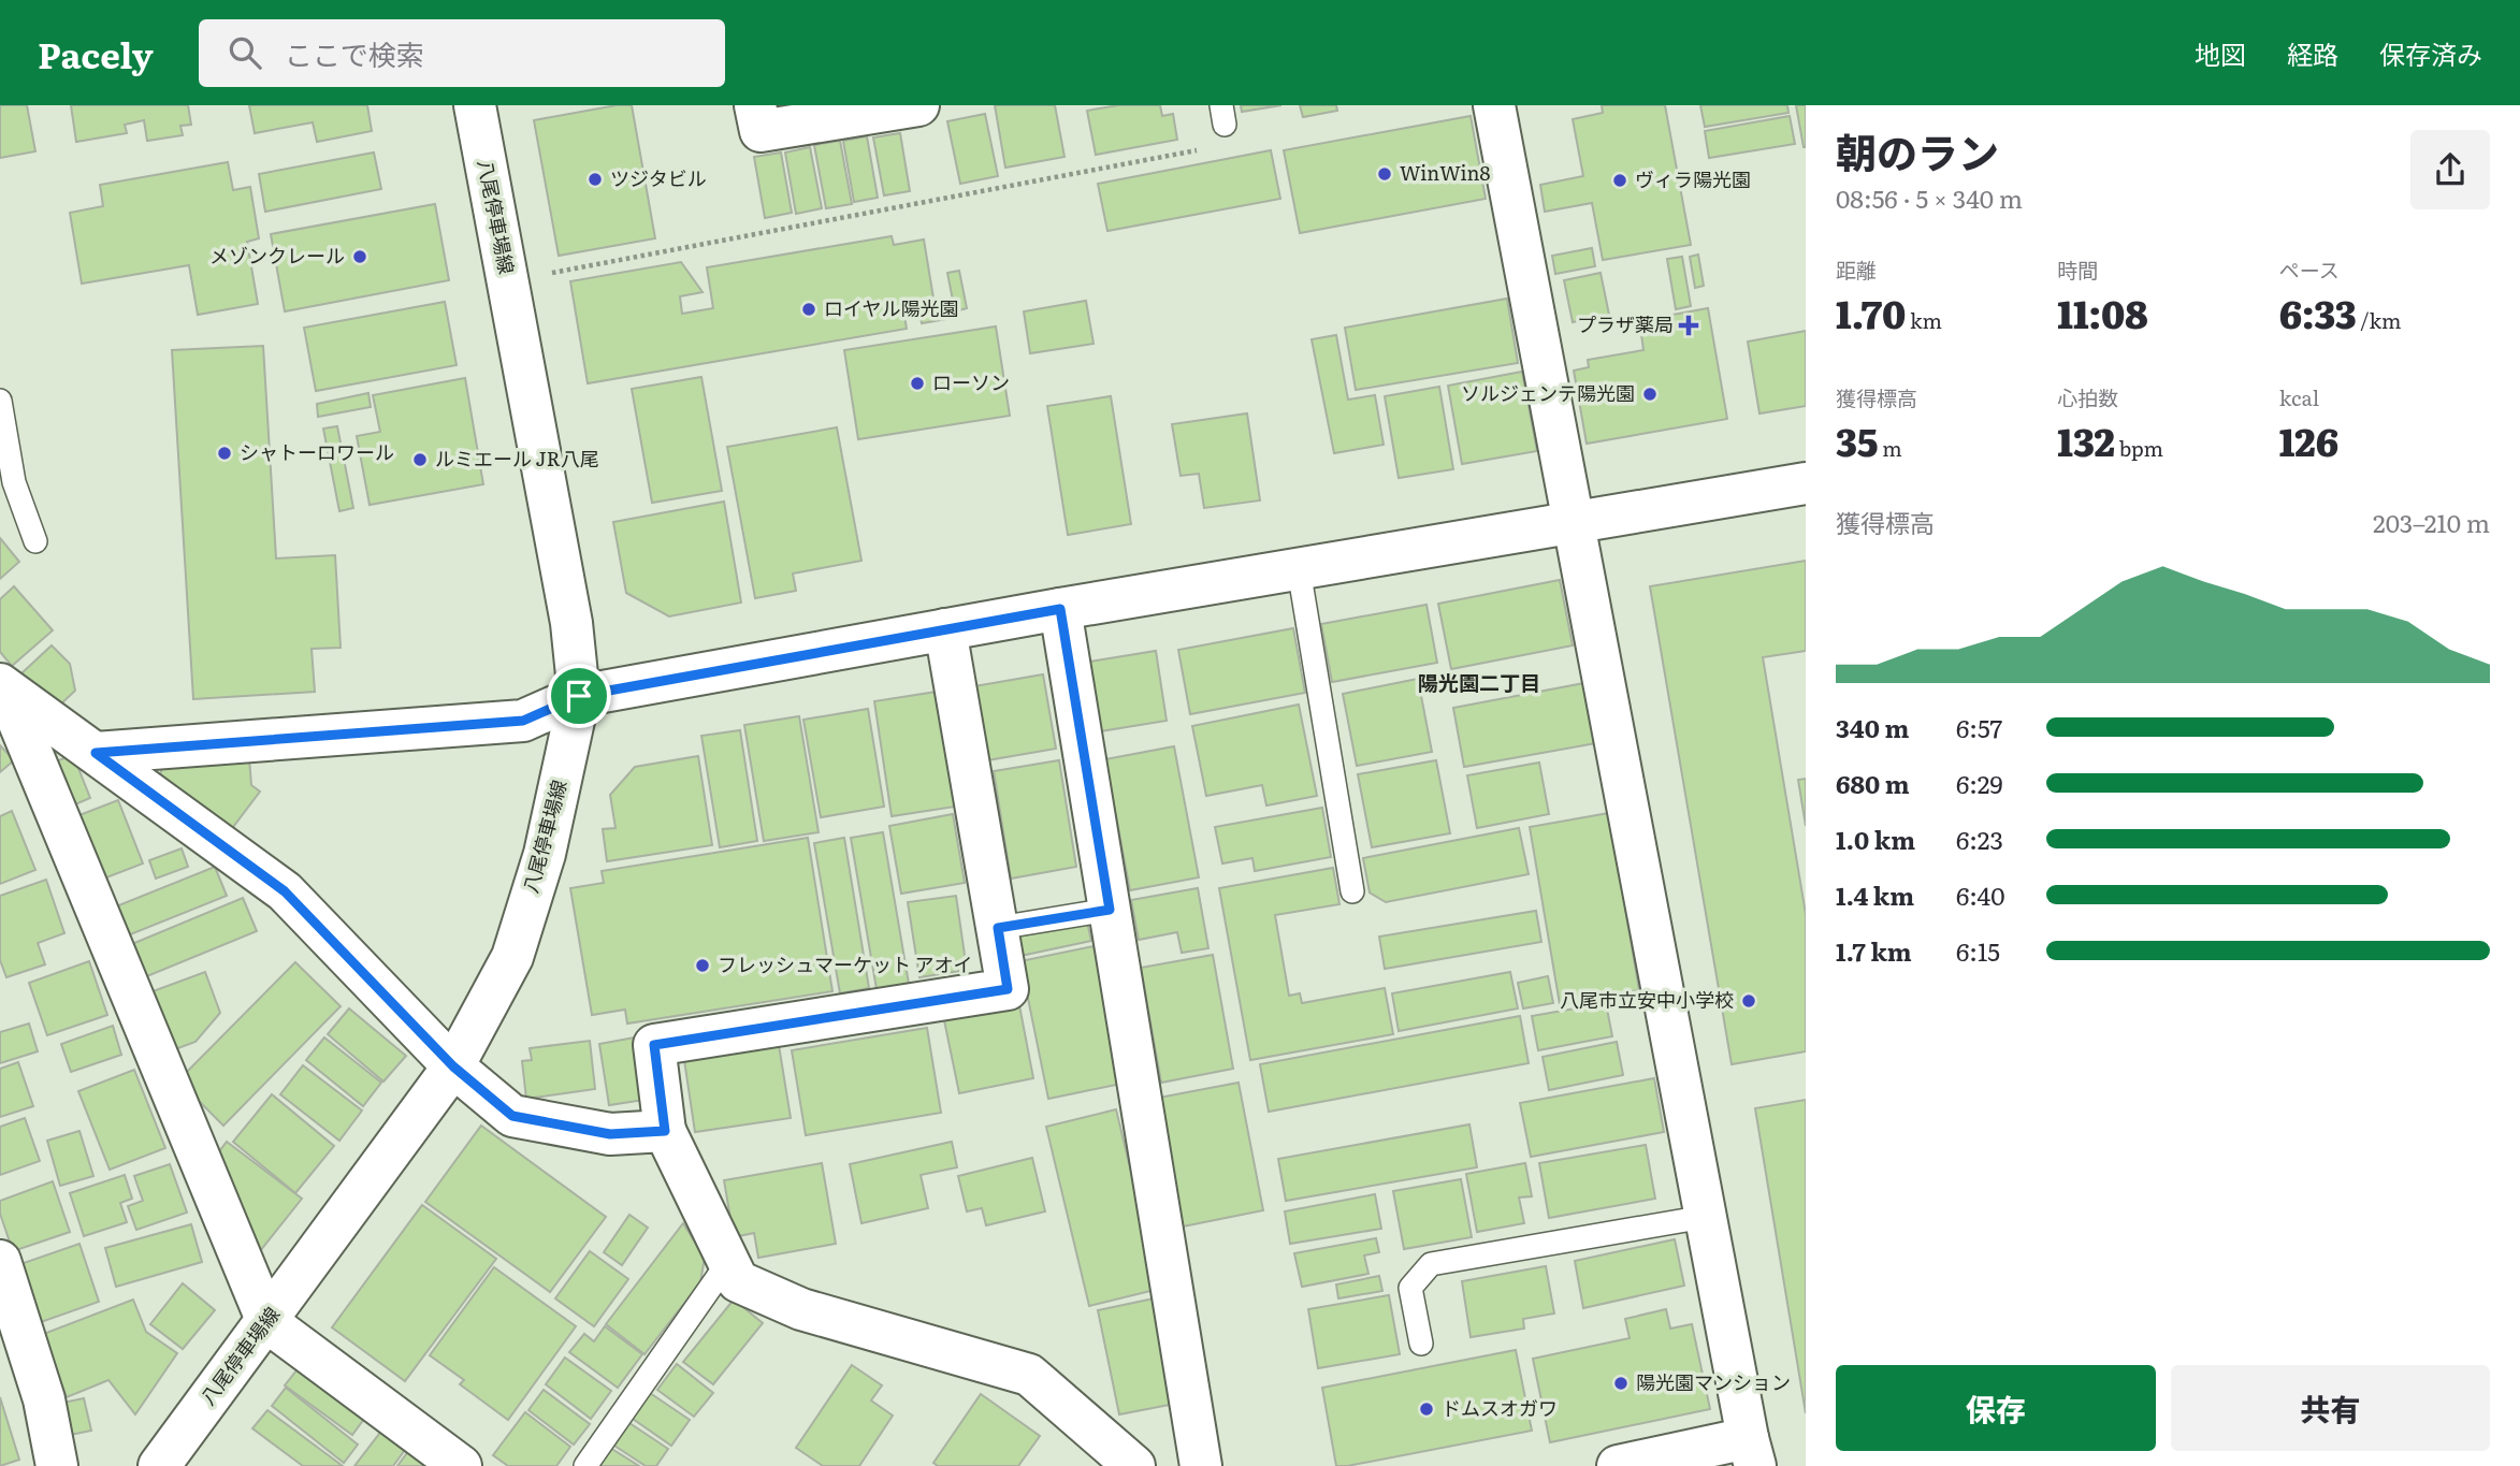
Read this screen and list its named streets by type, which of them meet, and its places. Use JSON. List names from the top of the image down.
{
  "streets": {
    "street": ["八尾停車場線"]
  },
  "districts": ["陽光園二丁目"],
  "places": {
    "other": [
      "WinWin8",
      "ツジタビル",
      "ヴィラ陽光園",
      "メゾンクレール",
      "ロイヤル陽光園",
      "ローソン",
      "ソルジェンテ陽光園",
      "シャトーロワール",
      "ルミエール JR八尾",
      "フレッシュマーケット アオイ",
      "八尾市立安中小学校",
      "陽光園マンション",
      "ドムスオガワ"
    ],
    "health": ["プラザ薬局"]
  },
  "page": {
    "header": "Pacely",
    "search": "ここで検索",
    "nav": ["地図", "経路", "保存済み"],
    "heading": ["朝のラン", "08:56 · 5 × 340 m"],
    "stats": [
      ["距離", "1.70 km"],
      ["時間", "11:08"],
      ["ペース", "6:33 /km"],
      ["獲得標高", "35 m"],
      ["心拍数", "132 bpm"],
      ["kcal", "126"]
    ],
    "chart": ["獲得標高", "203–210 m"],
    "list": [
      {
        "name": "340 m",
        "note": "6:57"
      },
      {
        "name": "680 m",
        "note": "6:29"
      },
      {
        "name": "1.0 km",
        "note": "6:23"
      },
      {
        "name": "1.4 km",
        "note": "6:40"
      },
      {
        "name": "1.7 km",
        "note": "6:15"
      }
    ],
    "buttons": ["保存", "共有"]
  }
}
